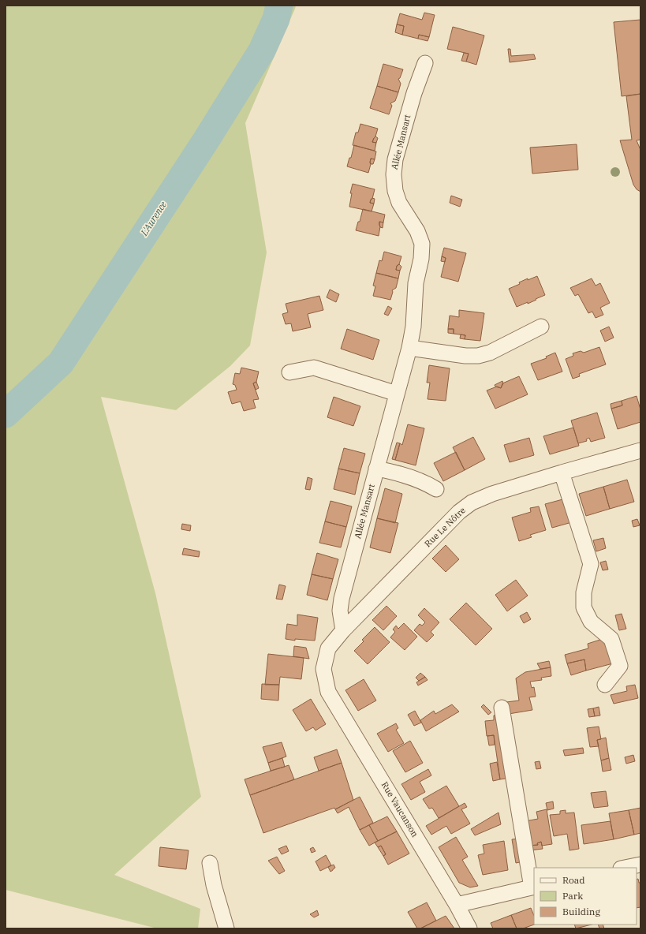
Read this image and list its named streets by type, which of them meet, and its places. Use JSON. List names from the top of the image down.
{
  "streets": {
    "street": ["Allée Mansart", "Rue Le Nôtre", "Rue Vaucanson"]
  },
  "crossings": [
    ["Allée Mansart", "Rue Le Nôtre"],
    ["Rue Le Nôtre", "Rue Vaucanson"]
  ],
  "water": ["L'Aurence"],
  "legend": ["Road", "Park", "Building"]
}
